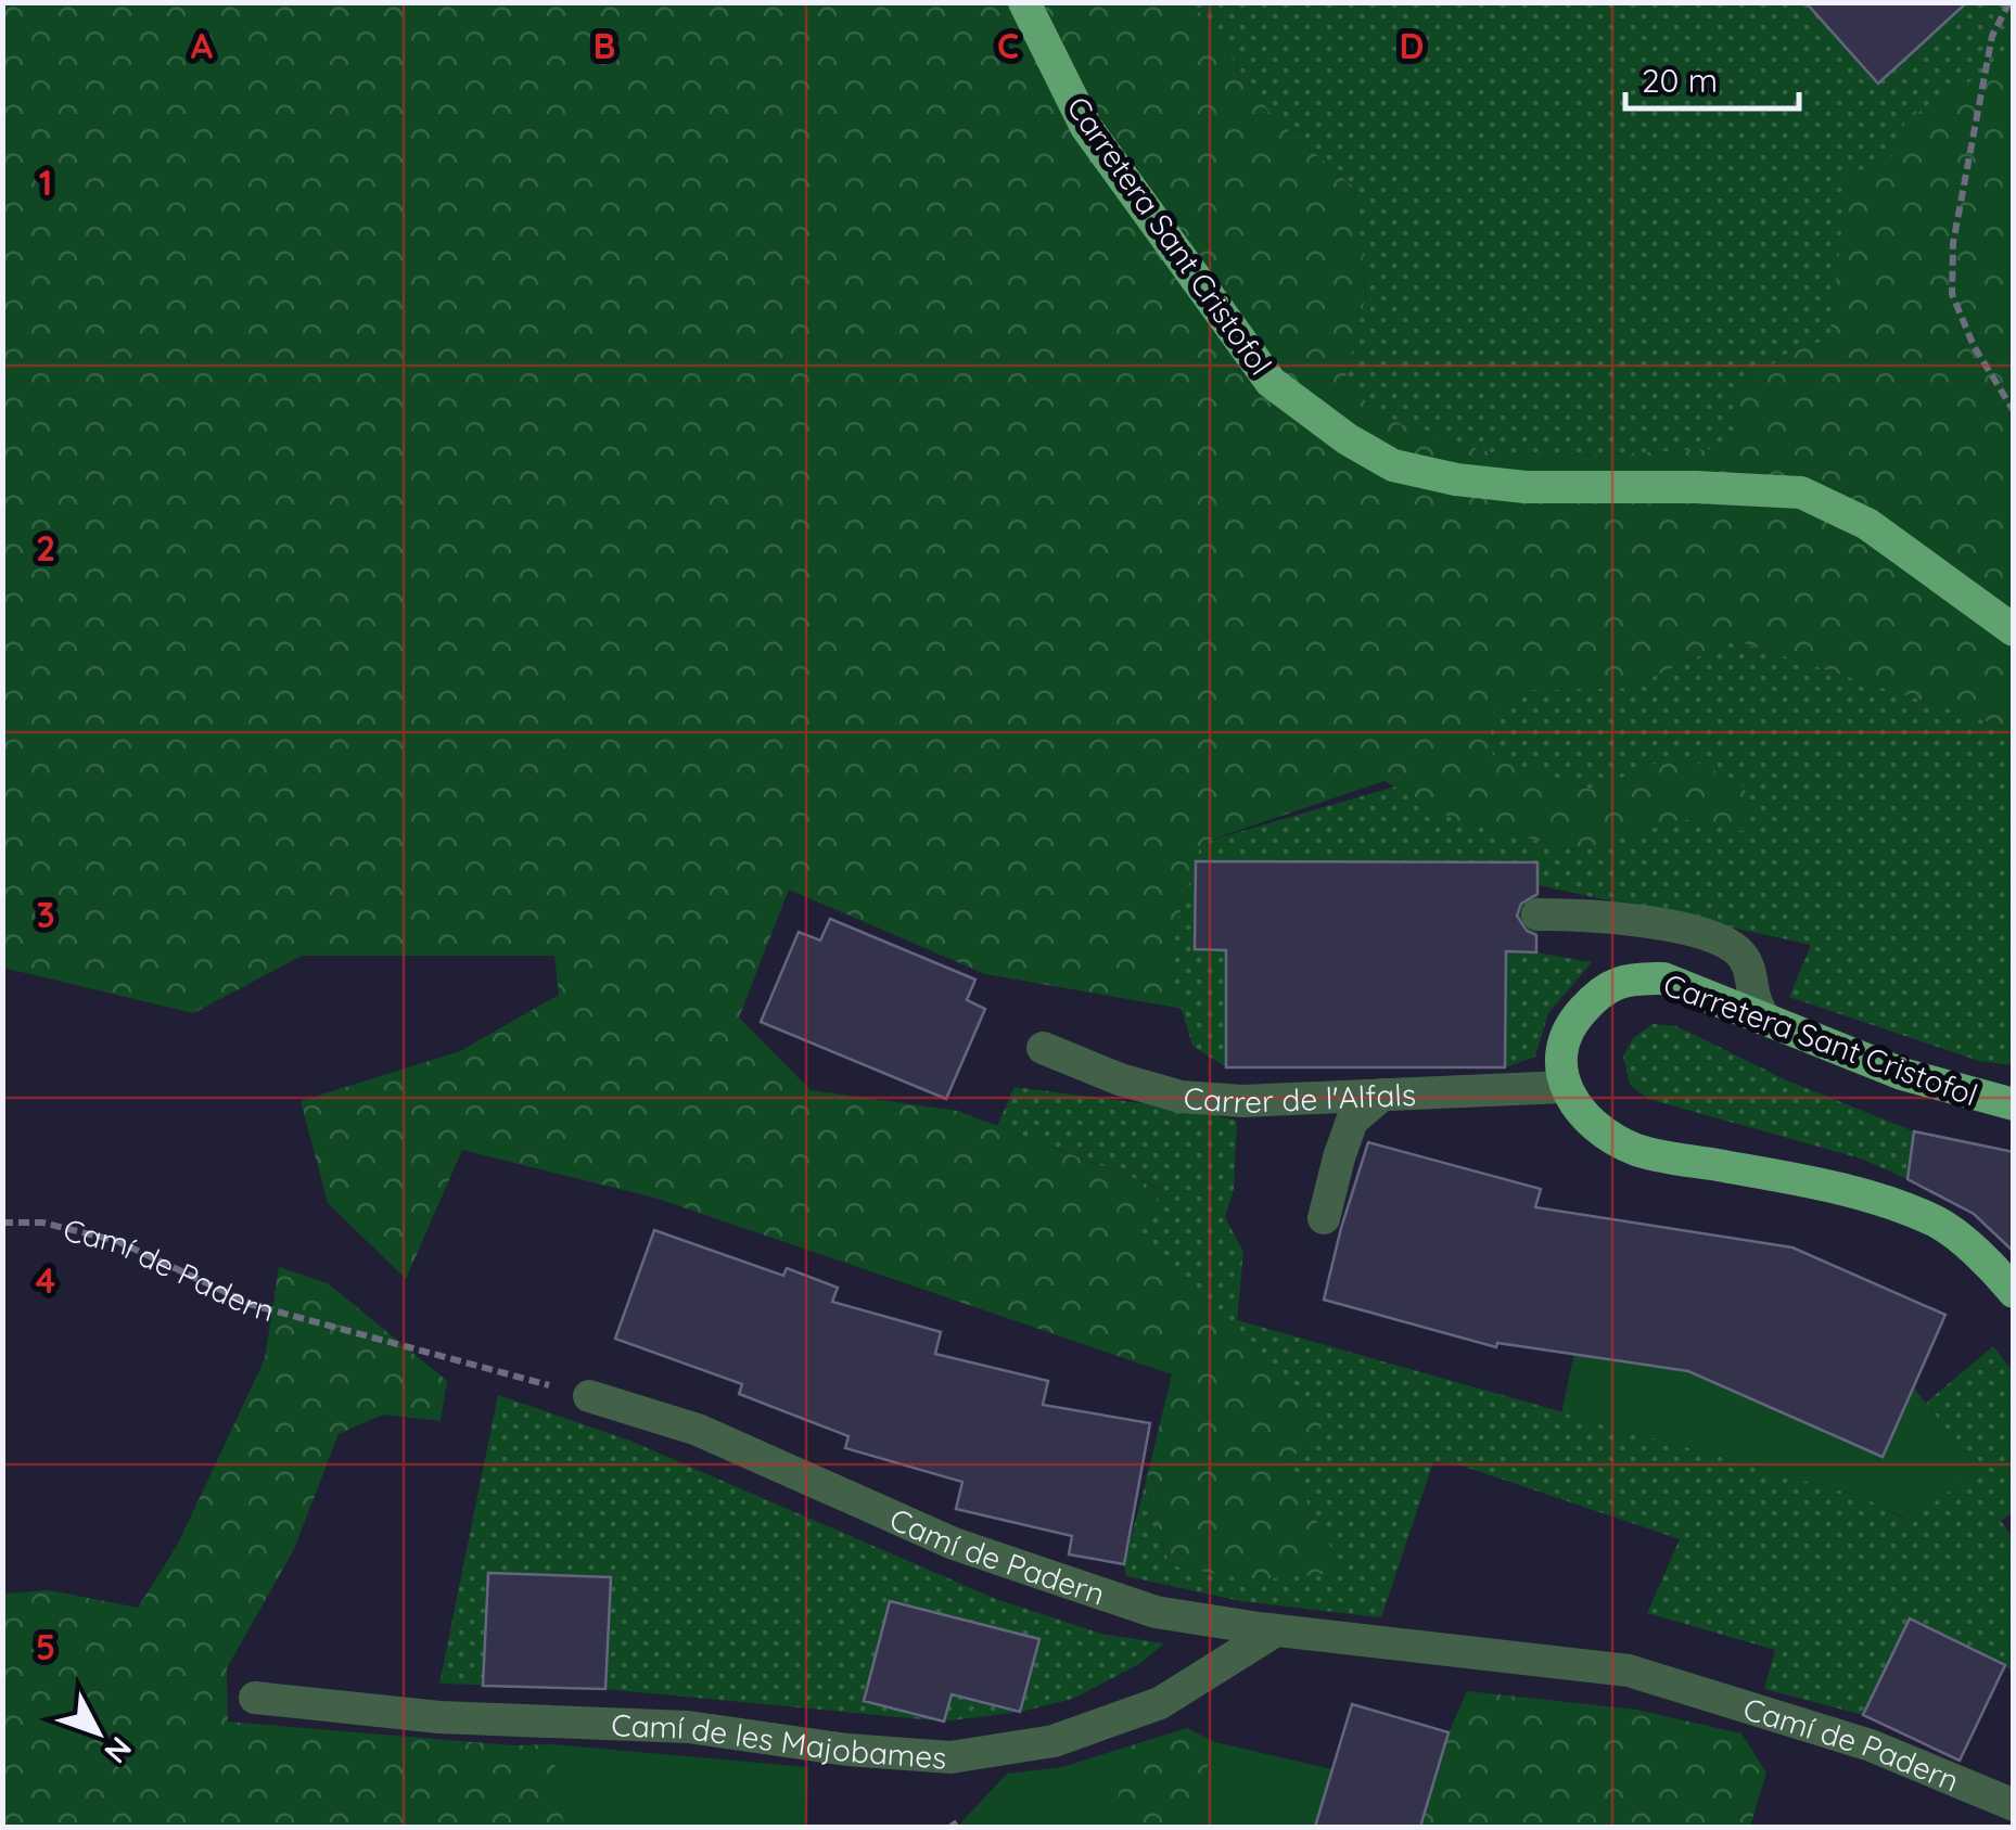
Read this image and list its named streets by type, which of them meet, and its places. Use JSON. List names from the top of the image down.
{
  "streets": {
    "main road": ["Carretera Sant Cristofol"],
    "street": ["Carrer de l'Alfals", "Camí de Padern", "Camí de les Majobames"]
  },
  "crossings": [
    ["Carretera Sant Cristofol", "Carrer de l'Alfals"],
    ["Camí de Padern", "Camí de les Majobames"]
  ],
  "scale_bar": "20 m",
  "north": "bottom right",
  "grid": {
    "columns": [
      "A",
      "B",
      "C",
      "D"
    ],
    "rows": [
      "1",
      "2",
      "3",
      "4",
      "5"
    ]
  }
}
